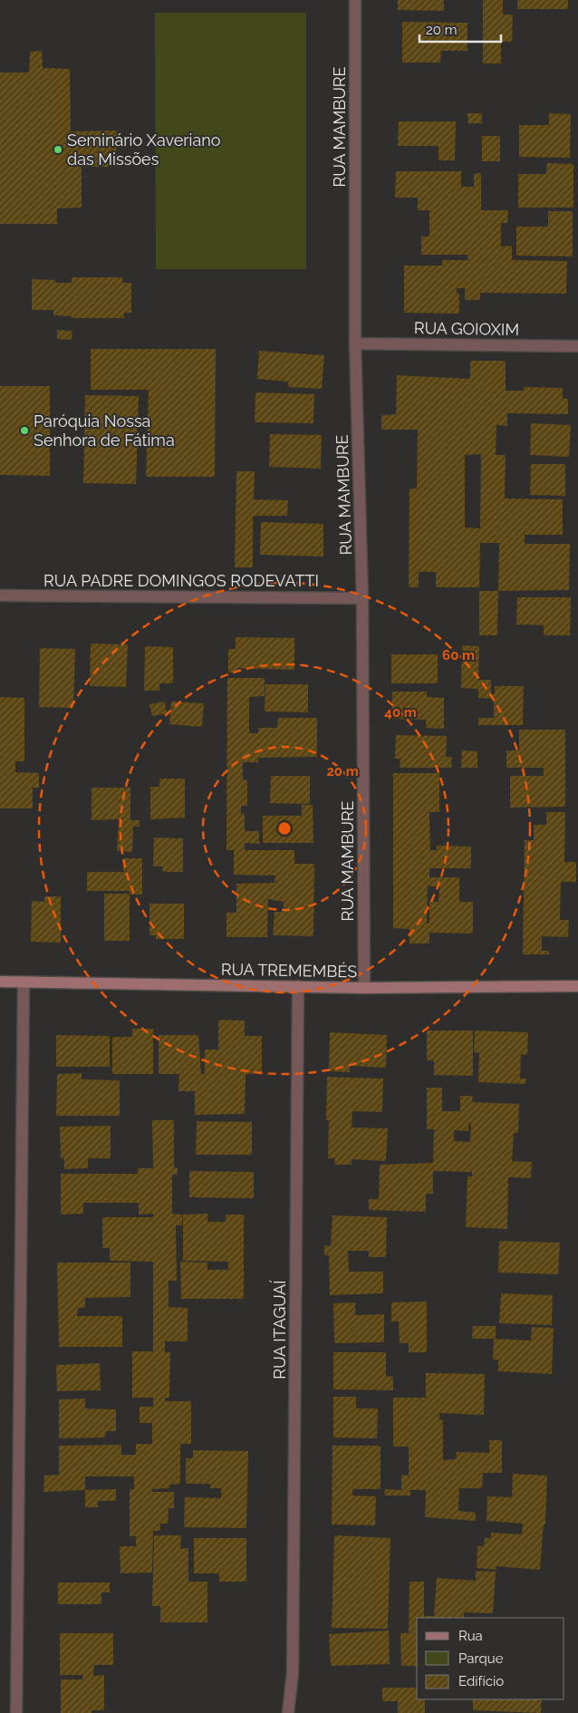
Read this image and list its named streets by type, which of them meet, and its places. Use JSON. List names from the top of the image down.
{
  "streets": {
    "street": [
      "RUA MAMBURE",
      "RUA GOIOXIM",
      "RUA PADRE DOMINGOS RODEVATTI",
      "RUA TREMEMBÉS",
      "RUA ITAGUAÍ"
    ]
  },
  "crossings": [
    ["RUA MAMBURE", "RUA GOIOXIM"],
    ["RUA MAMBURE", "RUA PADRE DOMINGOS RODEVATTI"],
    ["RUA MAMBURE", "RUA TREMEMBÉS"],
    ["RUA TREMEMBÉS", "RUA ITAGUAÍ"]
  ],
  "places": ["Seminário Xaveriano das Missões", "Paróquia Nossa Senhora de Fátima"],
  "legend": ["Rua", "Parque", "Edifício"],
  "scale_bar": "20 m",
  "rings": ["60 m", "40 m", "20 m"]
}
